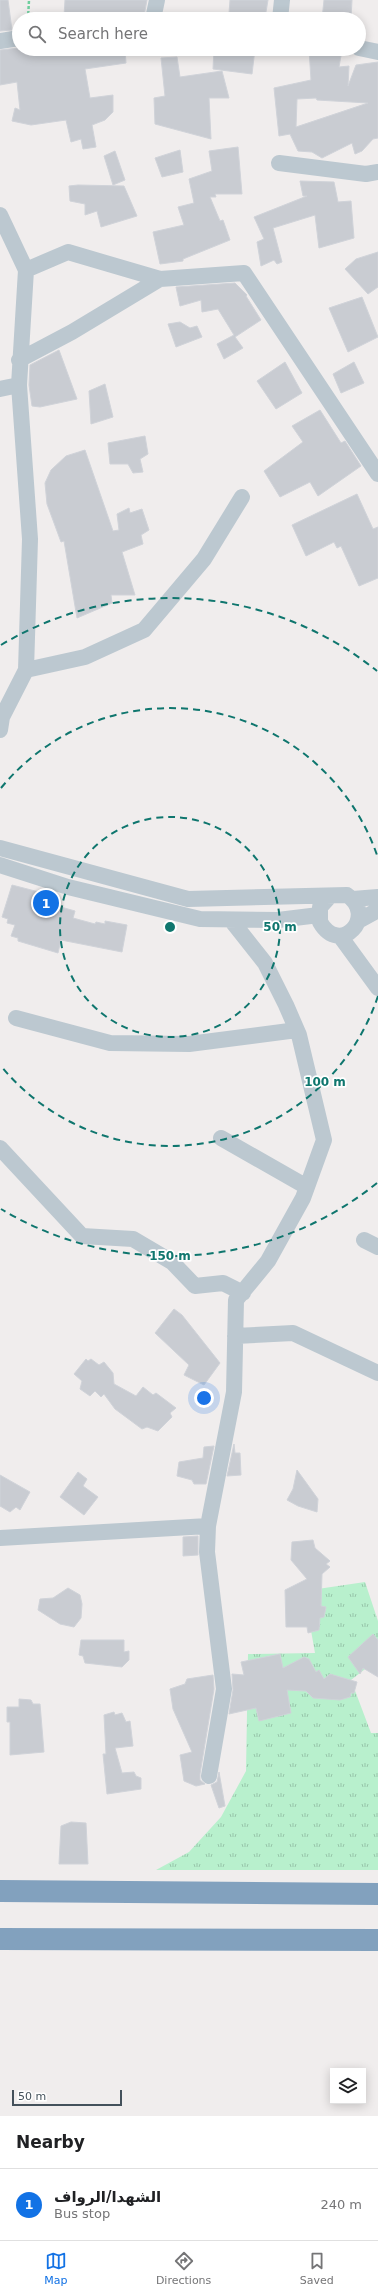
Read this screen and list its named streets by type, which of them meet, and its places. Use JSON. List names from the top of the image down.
{
  "scale_bar": "50 m",
  "page": {
    "search": "Search here",
    "pins": "1",
    "scale": "50 m",
    "heading": "Nearby",
    "list": [
      {
        "mark": "1",
        "name": "الشهدا/الرواف",
        "note": "Bus stop",
        "value": "240 m"
      }
    ],
    "nav": ["Map", "Directions", "Saved"]
  },
  "rings": ["50 m", "100 m", "150 m"]
}
